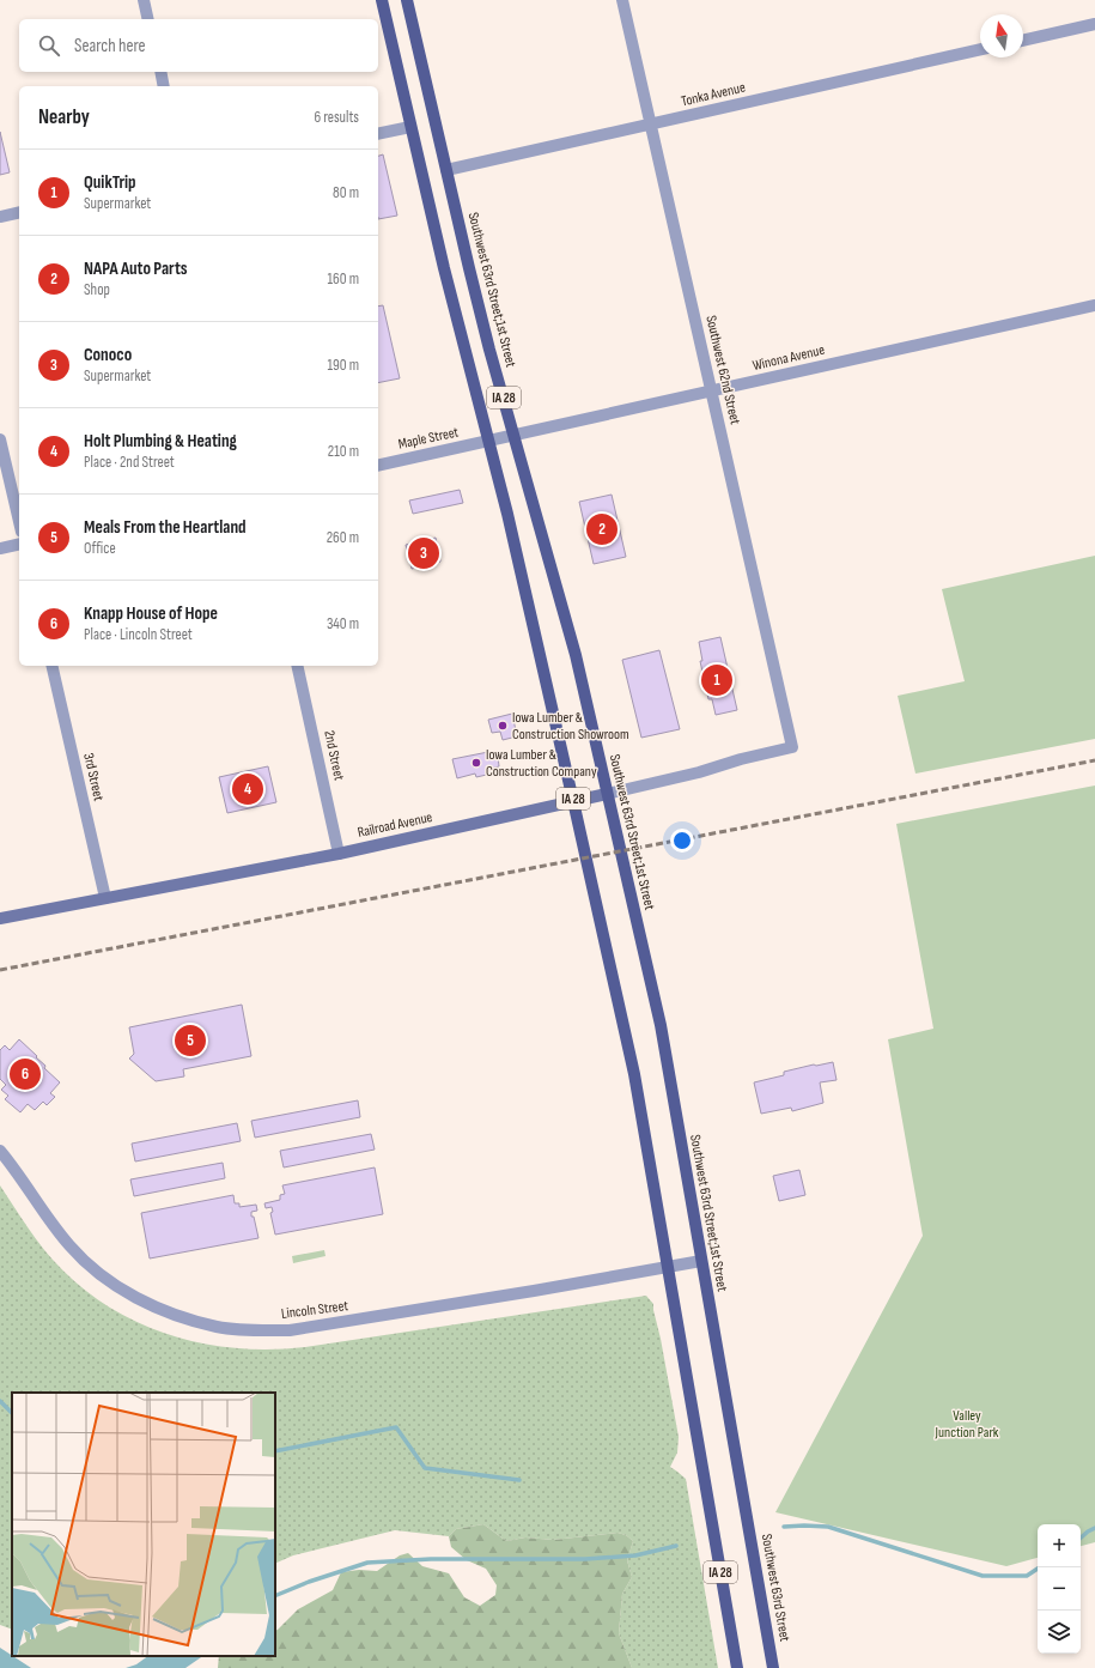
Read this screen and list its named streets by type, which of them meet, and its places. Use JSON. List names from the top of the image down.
{
  "streets": {
    "main road": [
      "Southwest 63rd Street;1st Street",
      "IA 28",
      "Railroad Avenue",
      "Southwest 63rd Street"
    ],
    "street": [
      "Tonka Avenue",
      "Winona Avenue",
      "Southwest 62nd Street",
      "Maple Street",
      "2nd Street",
      "3rd Street",
      "Lincoln Street"
    ]
  },
  "crossings": [
    ["Tonka Avenue", "Southwest 63rd Street;1st Street"],
    ["Tonka Avenue", "Southwest 62nd Street"],
    ["Southwest 63rd Street;1st Street", "Winona Avenue"],
    ["Southwest 63rd Street;1st Street", "Railroad Avenue"],
    ["Southwest 63rd Street;1st Street", "Lincoln Street"],
    ["Southwest 63rd Street;1st Street", "Southwest 63rd Street"],
    ["Winona Avenue", "Southwest 62nd Street"],
    ["Winona Avenue", "IA 28"],
    ["Winona Avenue", "Maple Street"],
    ["Southwest 62nd Street", "Railroad Avenue"],
    ["IA 28", "Maple Street"],
    ["IA 28", "Railroad Avenue"],
    ["IA 28", "Lincoln Street"],
    ["2nd Street", "Railroad Avenue"],
    ["3rd Street", "Railroad Avenue"]
  ],
  "parks": ["Valley Junction Park"],
  "places": ["Iowa Lumber & Construction Showroom", "Iowa Lumber & Construction Company"],
  "north": "top",
  "page": {
    "search": "Search here",
    "heading": ["Nearby", "6 results"],
    "list": [
      {
        "mark": "1",
        "name": "QuikTrip",
        "note": "Supermarket",
        "value": "80 m"
      },
      {
        "mark": "2",
        "name": "NAPA Auto Parts",
        "note": "Shop",
        "value": "160 m"
      },
      {
        "mark": "3",
        "name": "Conoco",
        "note": "Supermarket",
        "value": "190 m"
      },
      {
        "mark": "4",
        "name": "Holt Plumbing & Heating",
        "note": "Place · 2nd Street",
        "value": "210 m"
      },
      {
        "mark": "5",
        "name": "Meals From the Heartland",
        "note": "Office",
        "value": "260 m"
      },
      {
        "mark": "6",
        "name": "Knapp House of Hope",
        "note": "Place · Lincoln Street",
        "value": "340 m"
      }
    ],
    "pins": [
      "2",
      "3",
      "1",
      "4",
      "5",
      "6"
    ],
    "map_buttons": ["+", "−"]
  }
}
